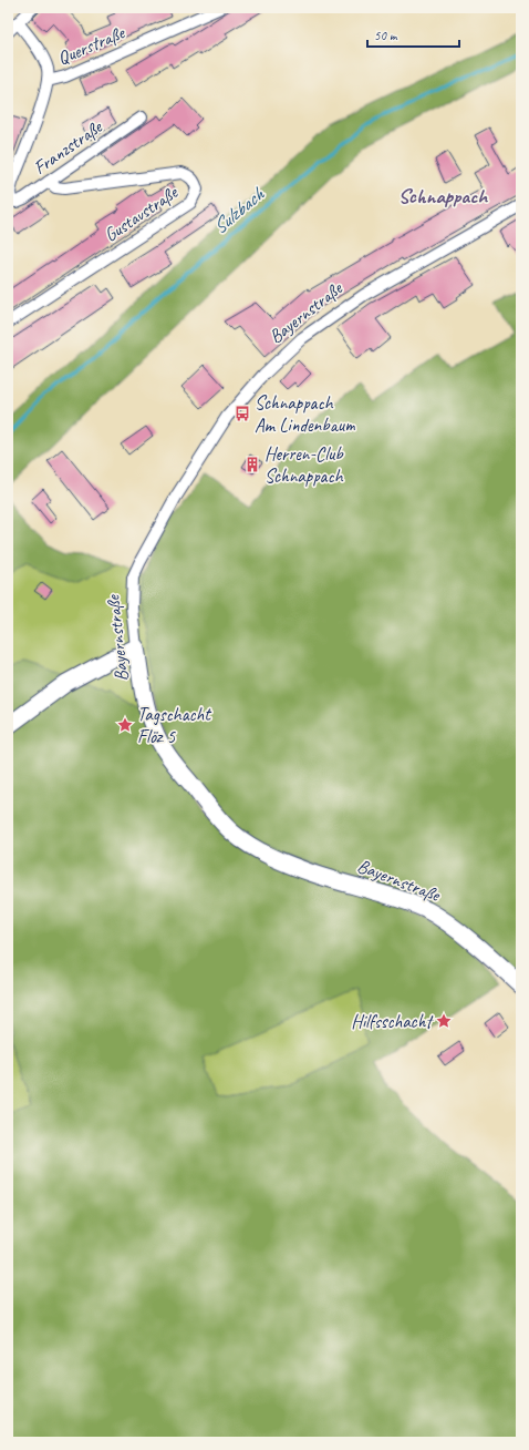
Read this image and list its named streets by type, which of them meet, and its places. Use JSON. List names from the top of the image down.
{
  "streets": {
    "street": [
      "Querstraße",
      "Franzstraße",
      "Gustavstraße",
      "Bayernstraße"
    ]
  },
  "crossings": [
    ["Querstraße", "Franzstraße"],
    ["Franzstraße", "Gustavstraße"]
  ],
  "districts": ["Schnappach"],
  "water": ["Sulzbach"],
  "places": {
    "bus stop": ["Schnappach Am Lindenbaum"],
    "building": ["Herren-Club Schnappach"],
    "place": ["Tagschacht Flöz 5", "Hilfsschacht"]
  },
  "scale_bar": "50 m"
}
